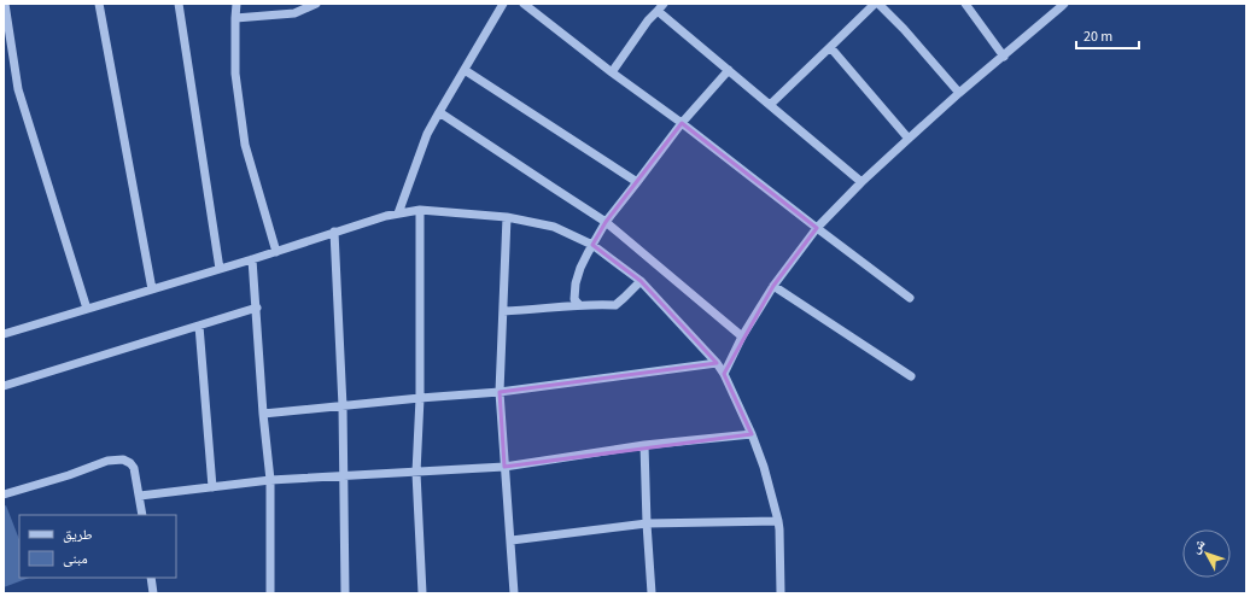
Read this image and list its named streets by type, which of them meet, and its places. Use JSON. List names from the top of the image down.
{
  "legend": ["طريق", "مبنى"],
  "scale_bar": "20 m",
  "north": "top left"
}
